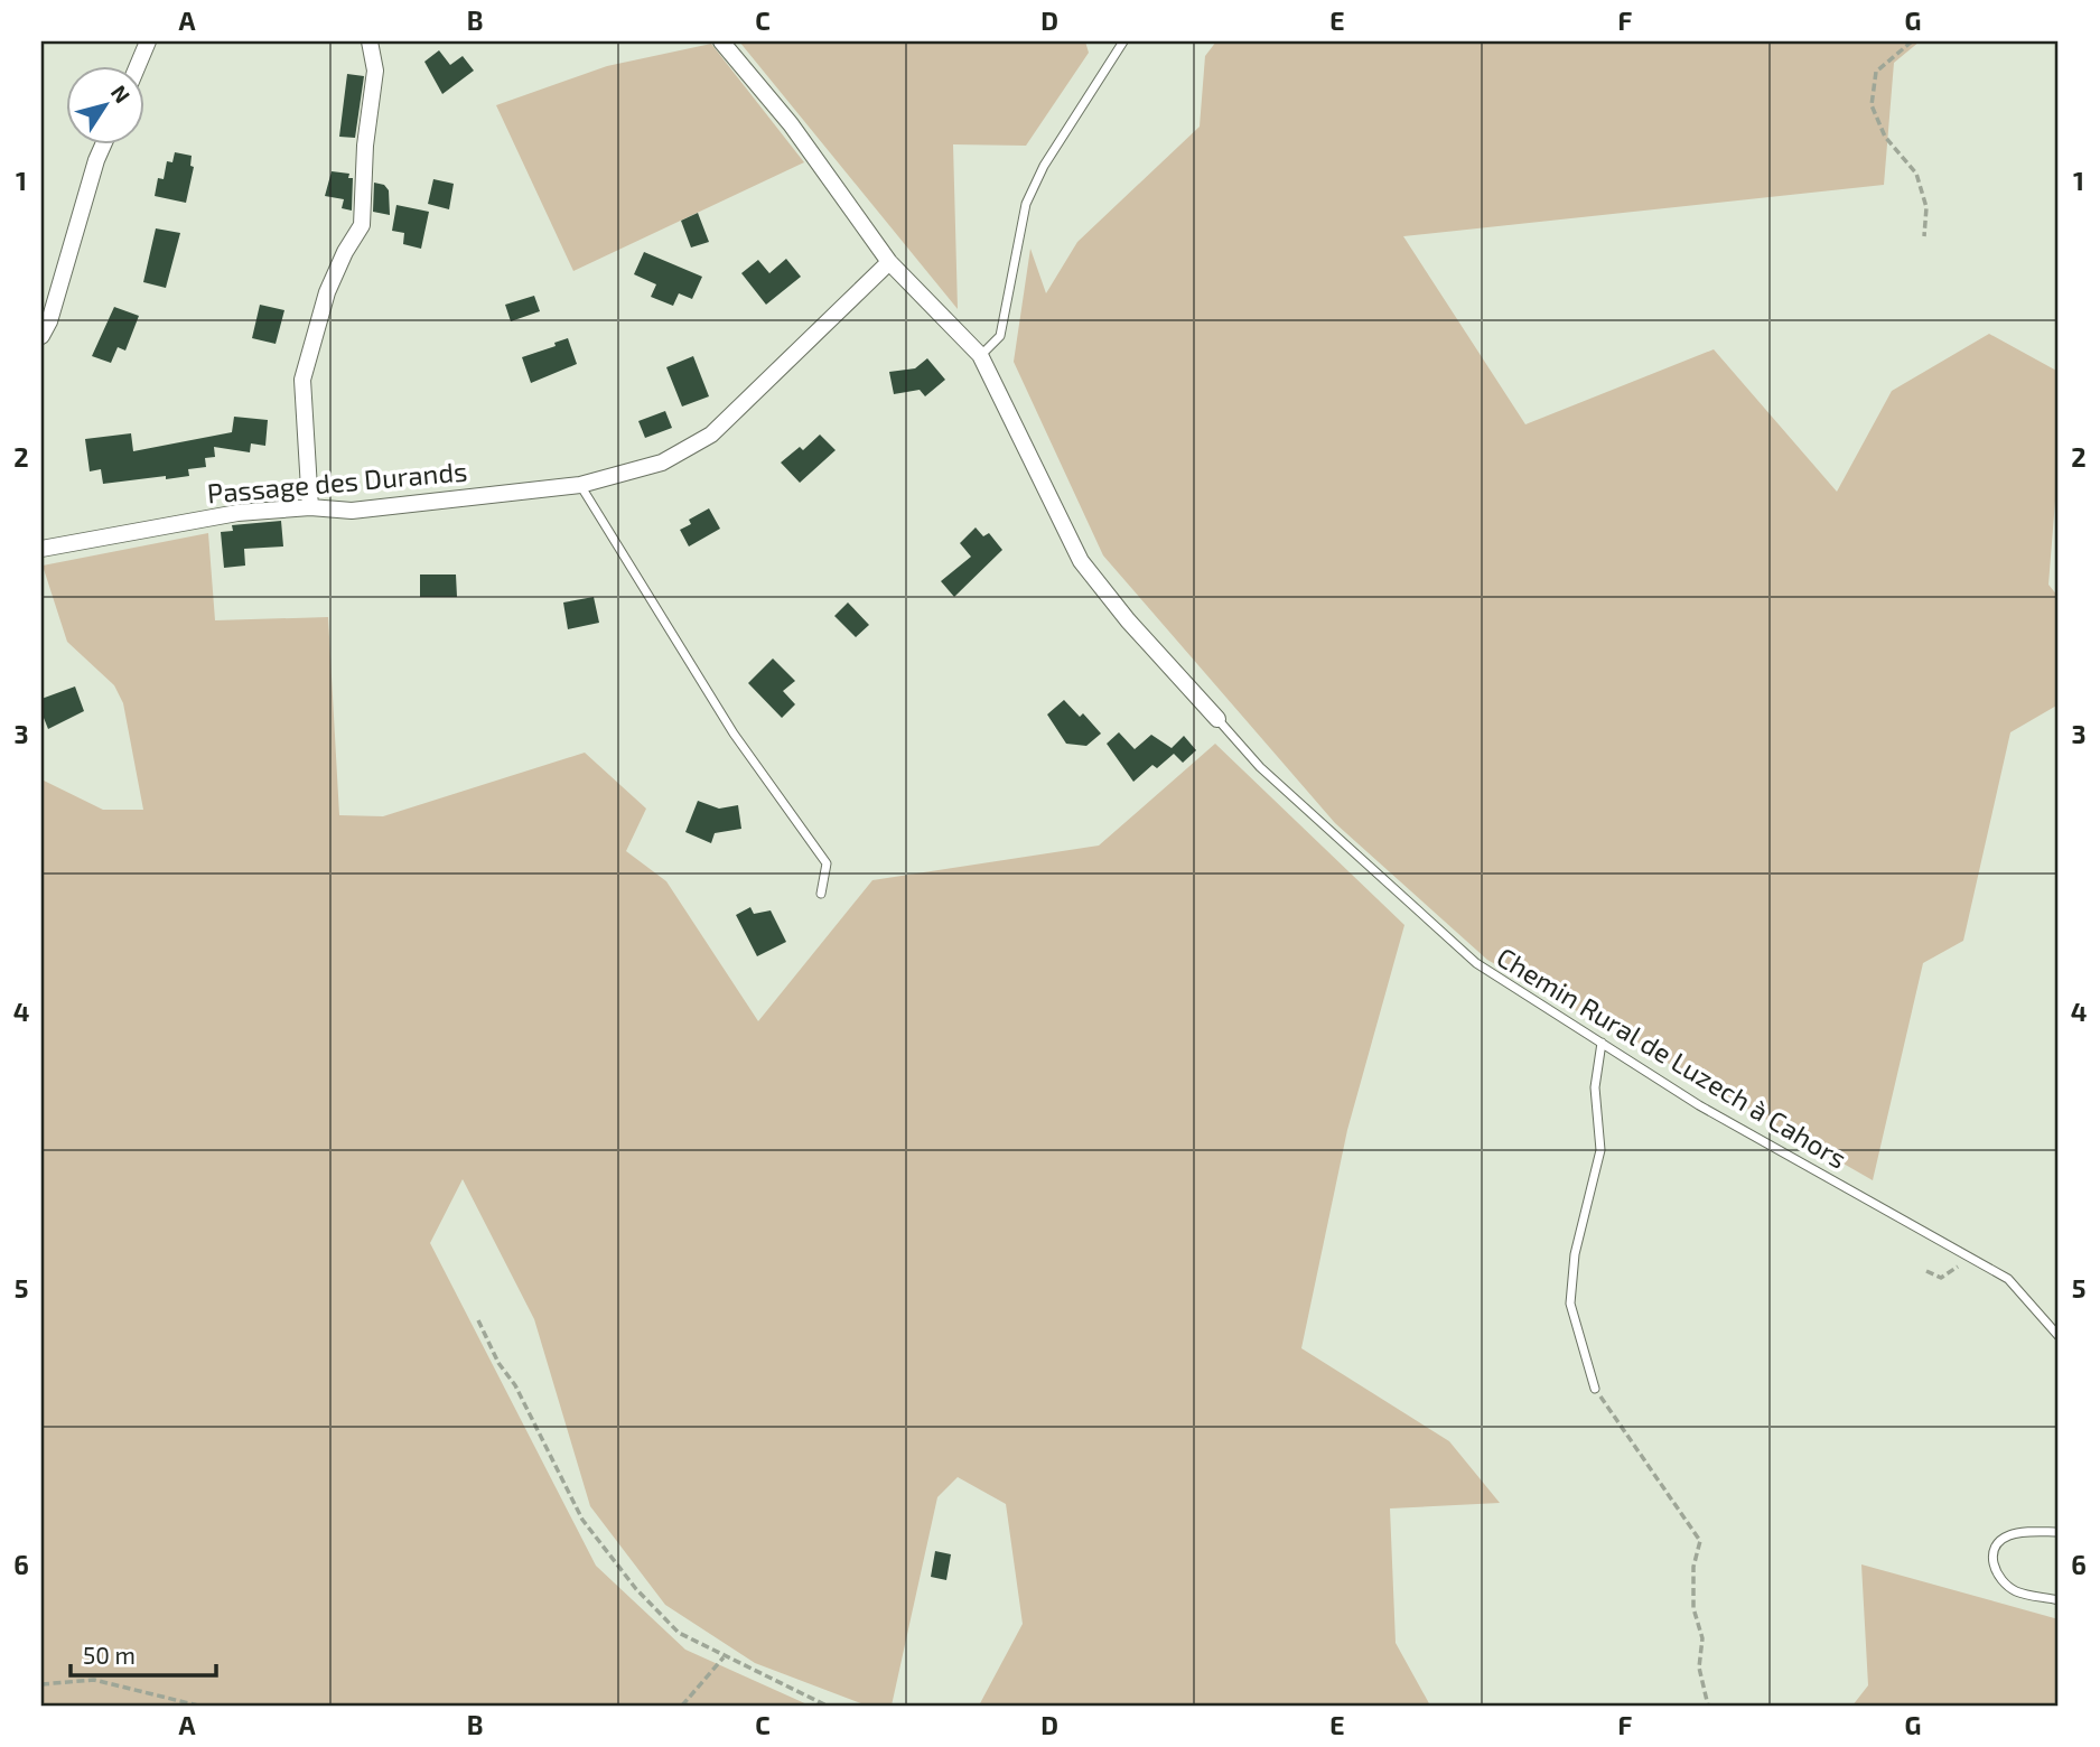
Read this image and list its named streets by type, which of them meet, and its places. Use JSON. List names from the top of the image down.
{
  "streets": {
    "street": ["Passage des Durands"],
    "lane": ["Chemin Rural de Luzech à Cahors"]
  },
  "scale_bar": "50 m",
  "north": "top right",
  "grid": {
    "columns": [
      "A",
      "B",
      "C",
      "D",
      "E",
      "F",
      "G"
    ],
    "rows": [
      "1",
      "2",
      "3",
      "4",
      "5",
      "6"
    ]
  }
}
